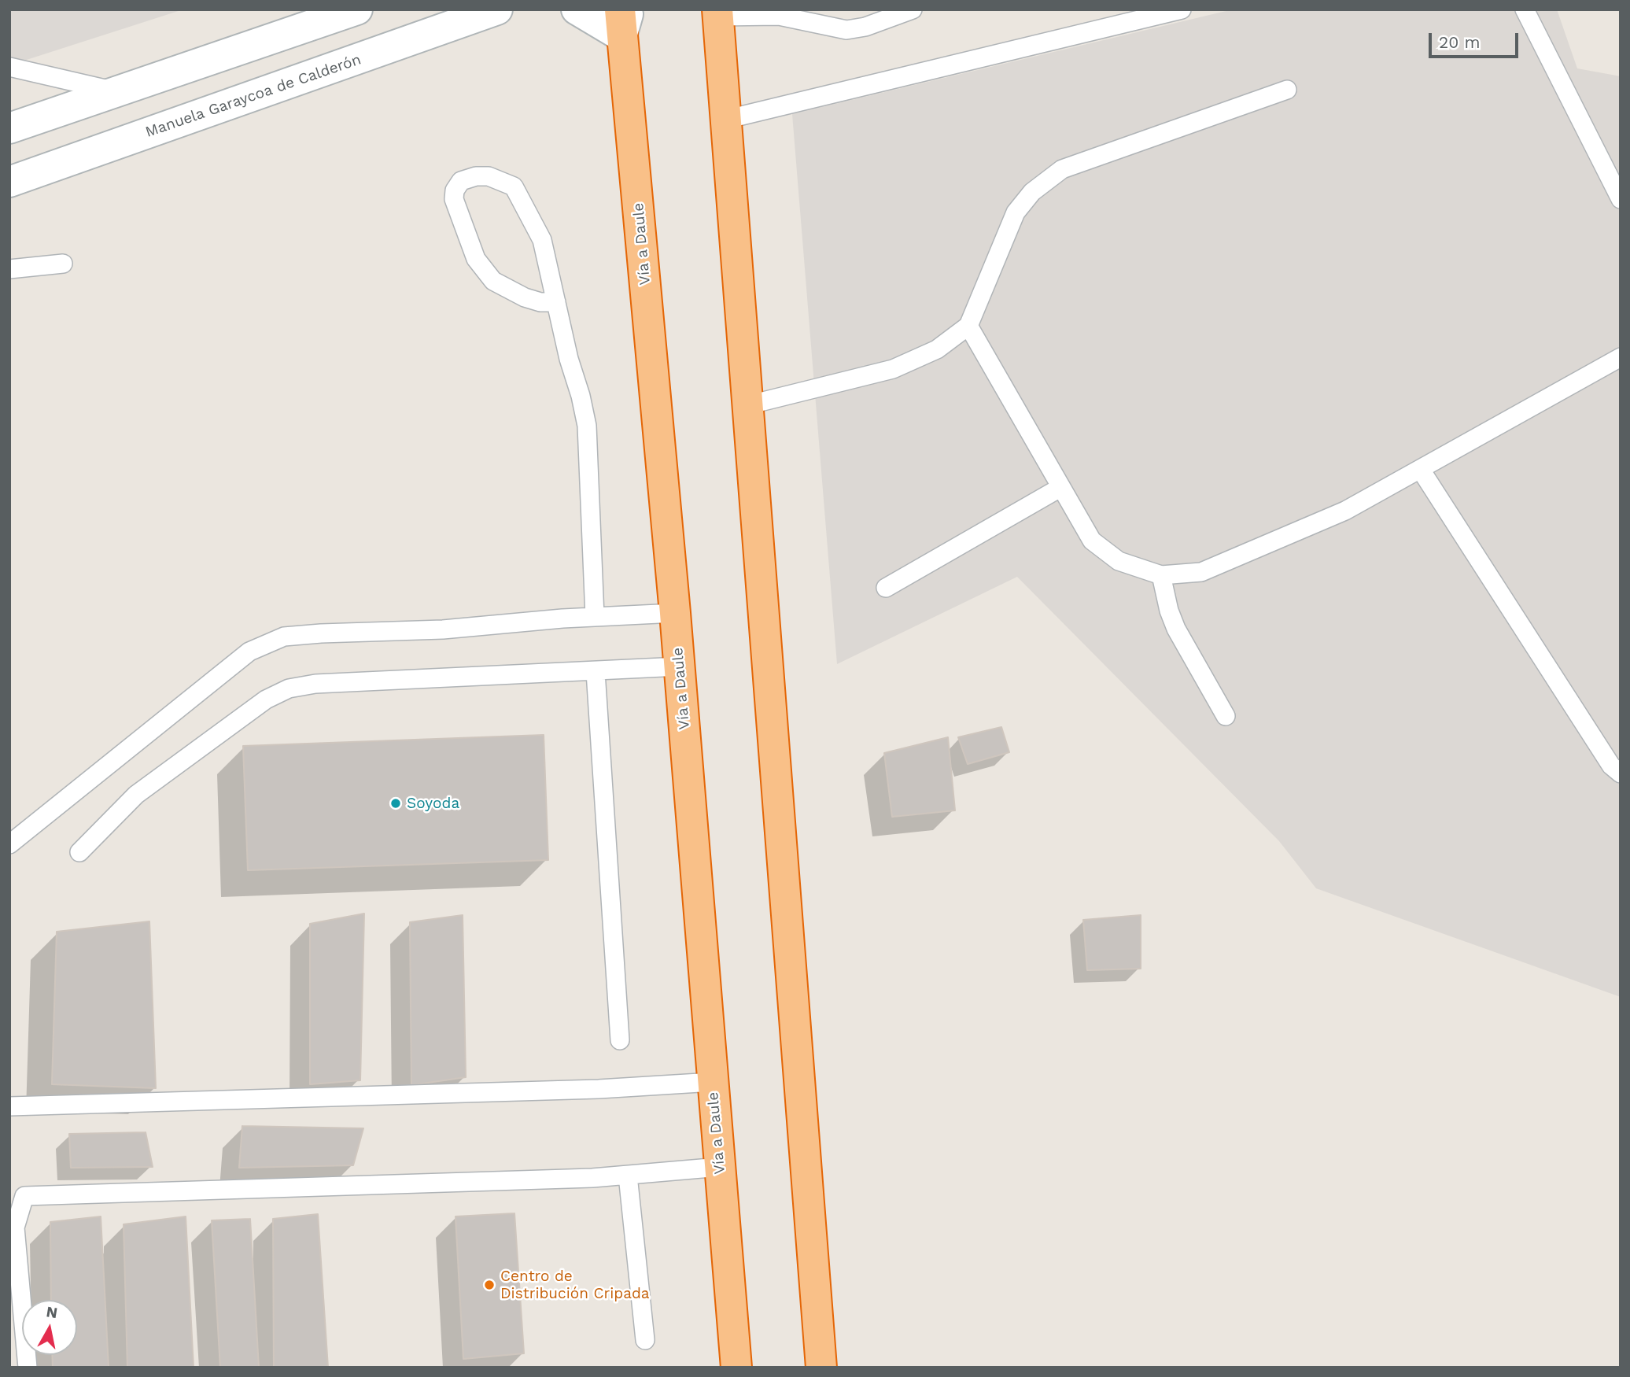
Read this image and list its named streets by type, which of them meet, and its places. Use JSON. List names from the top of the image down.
{
  "streets": {
    "highway": ["Vía a Daule"],
    "street": ["Manuela Garaycoa de Calderón"]
  },
  "places": ["Soyoda", "Centro de Distribución Cripada"],
  "scale_bar": "20 m",
  "north": "top"
}
